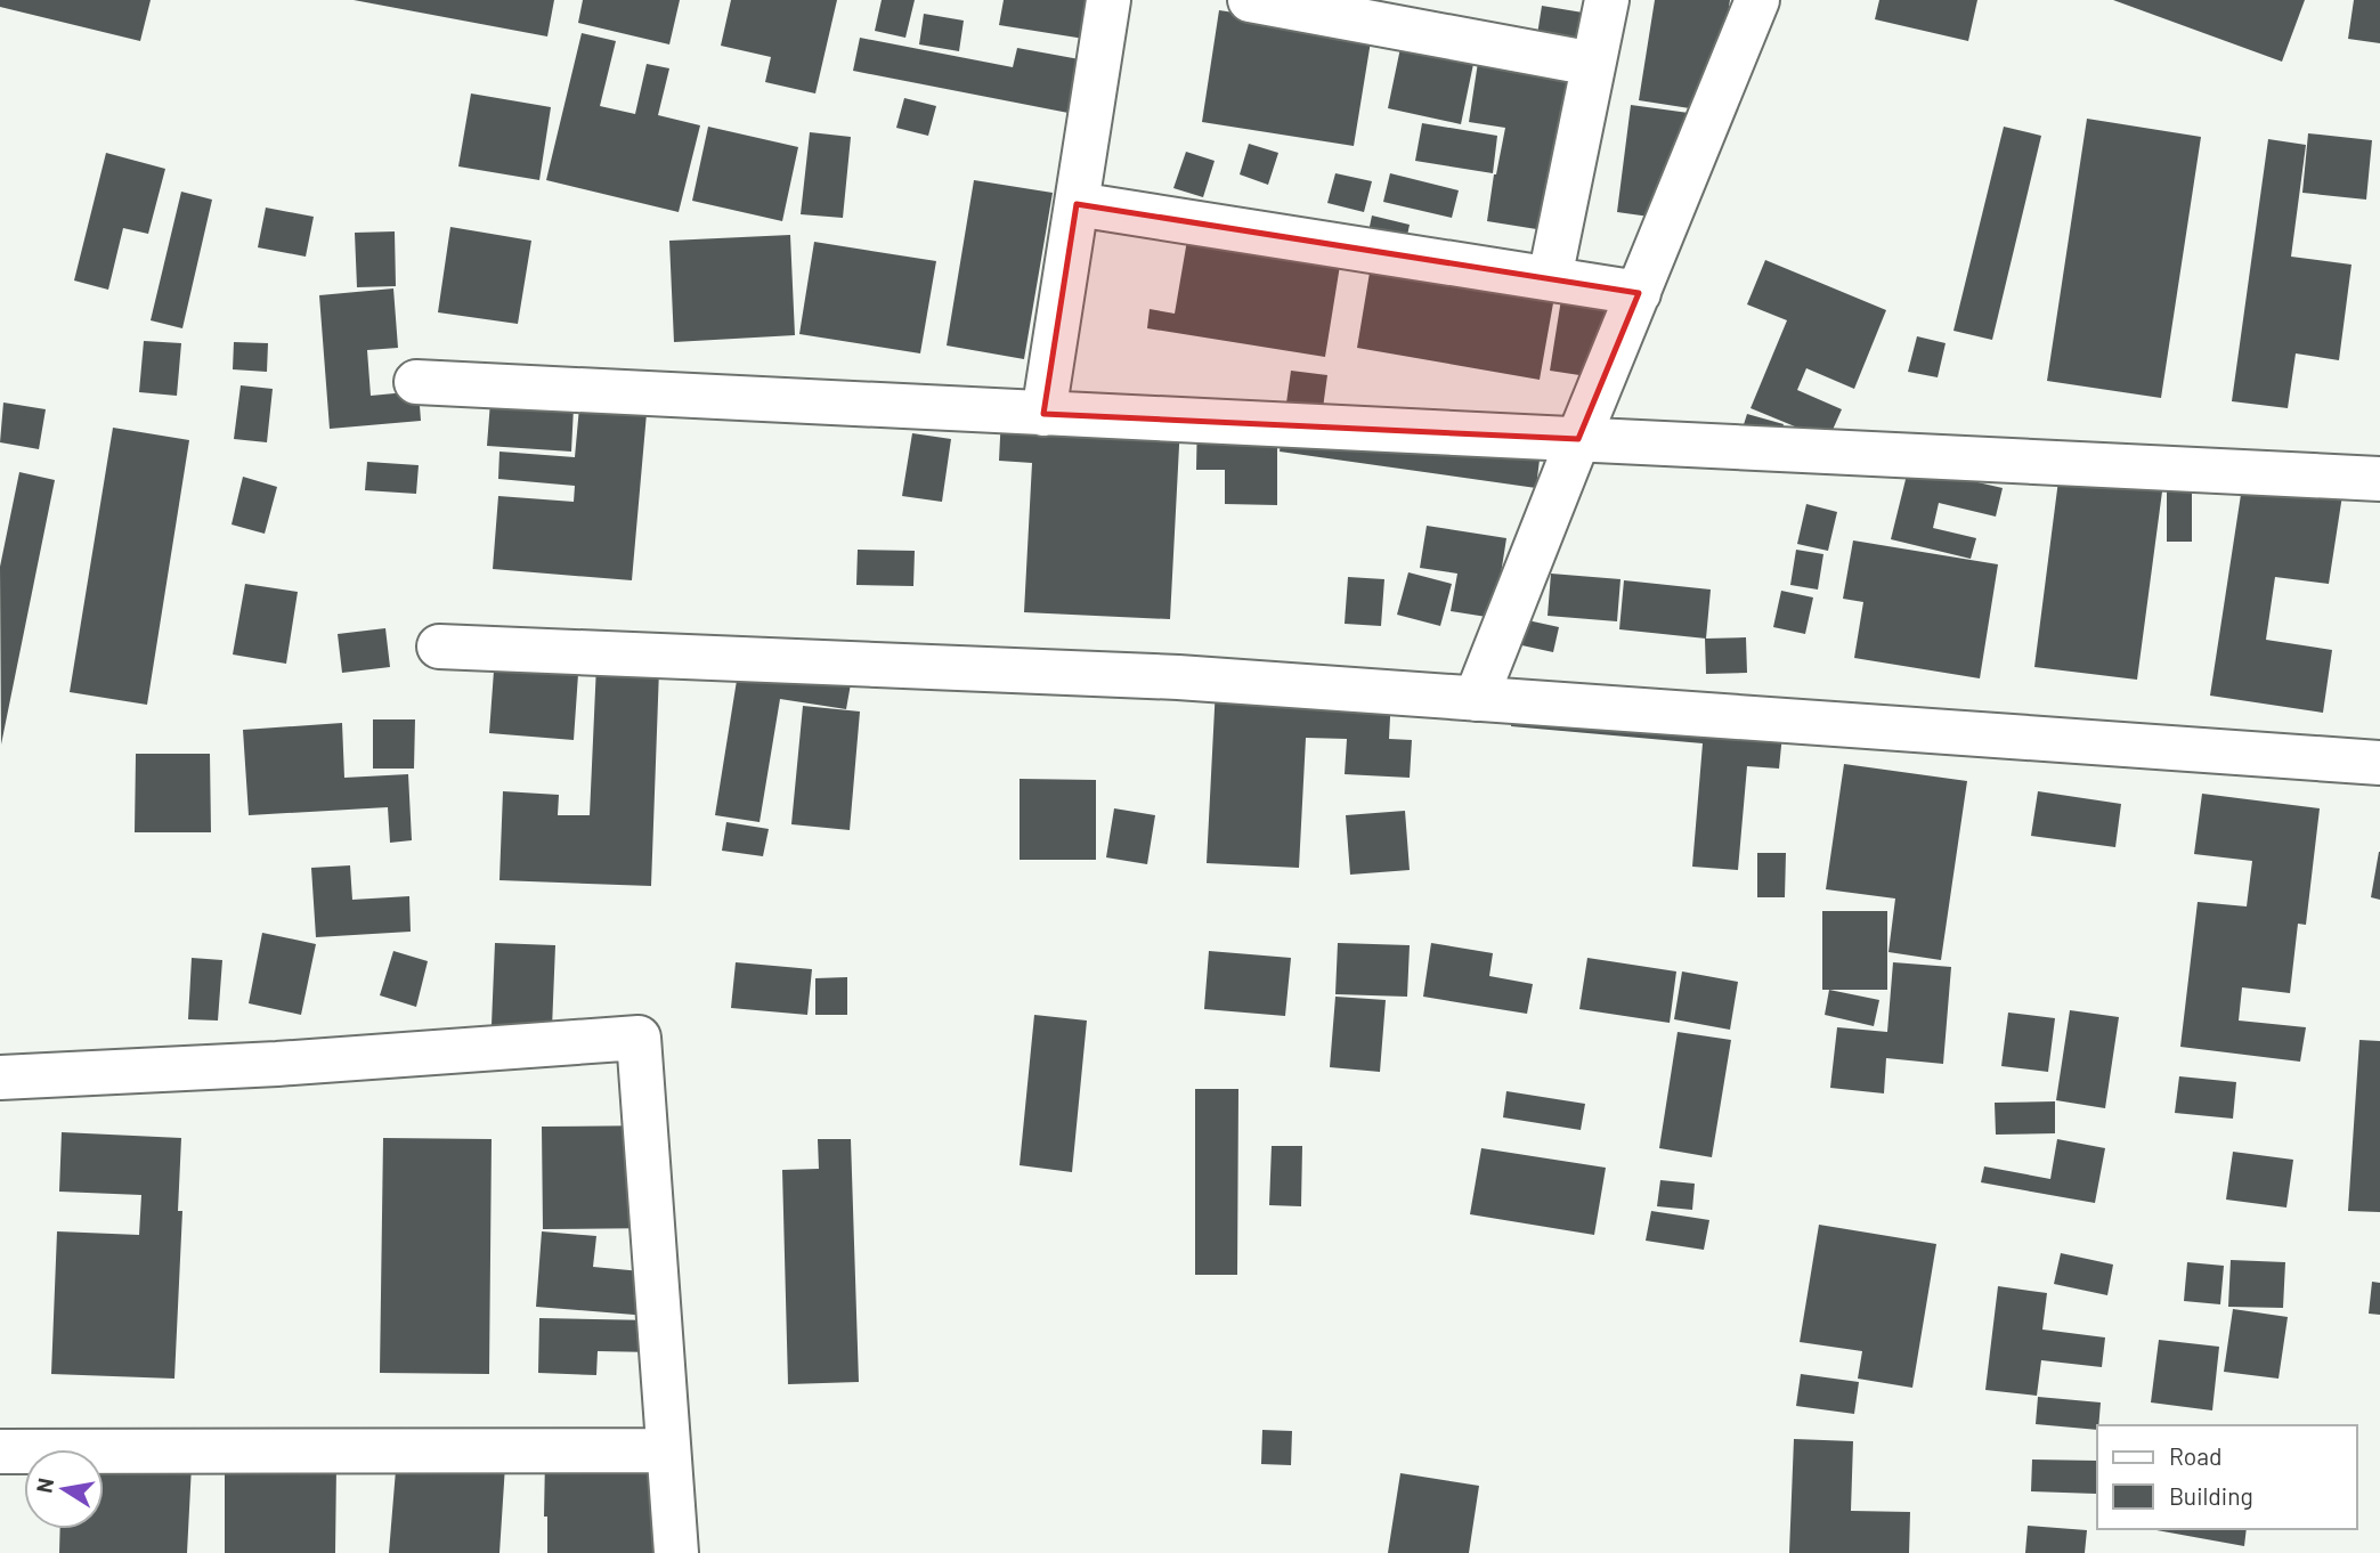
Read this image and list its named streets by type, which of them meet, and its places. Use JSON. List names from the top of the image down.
{
  "legend": ["Road", "Building"],
  "north": "left"
}
